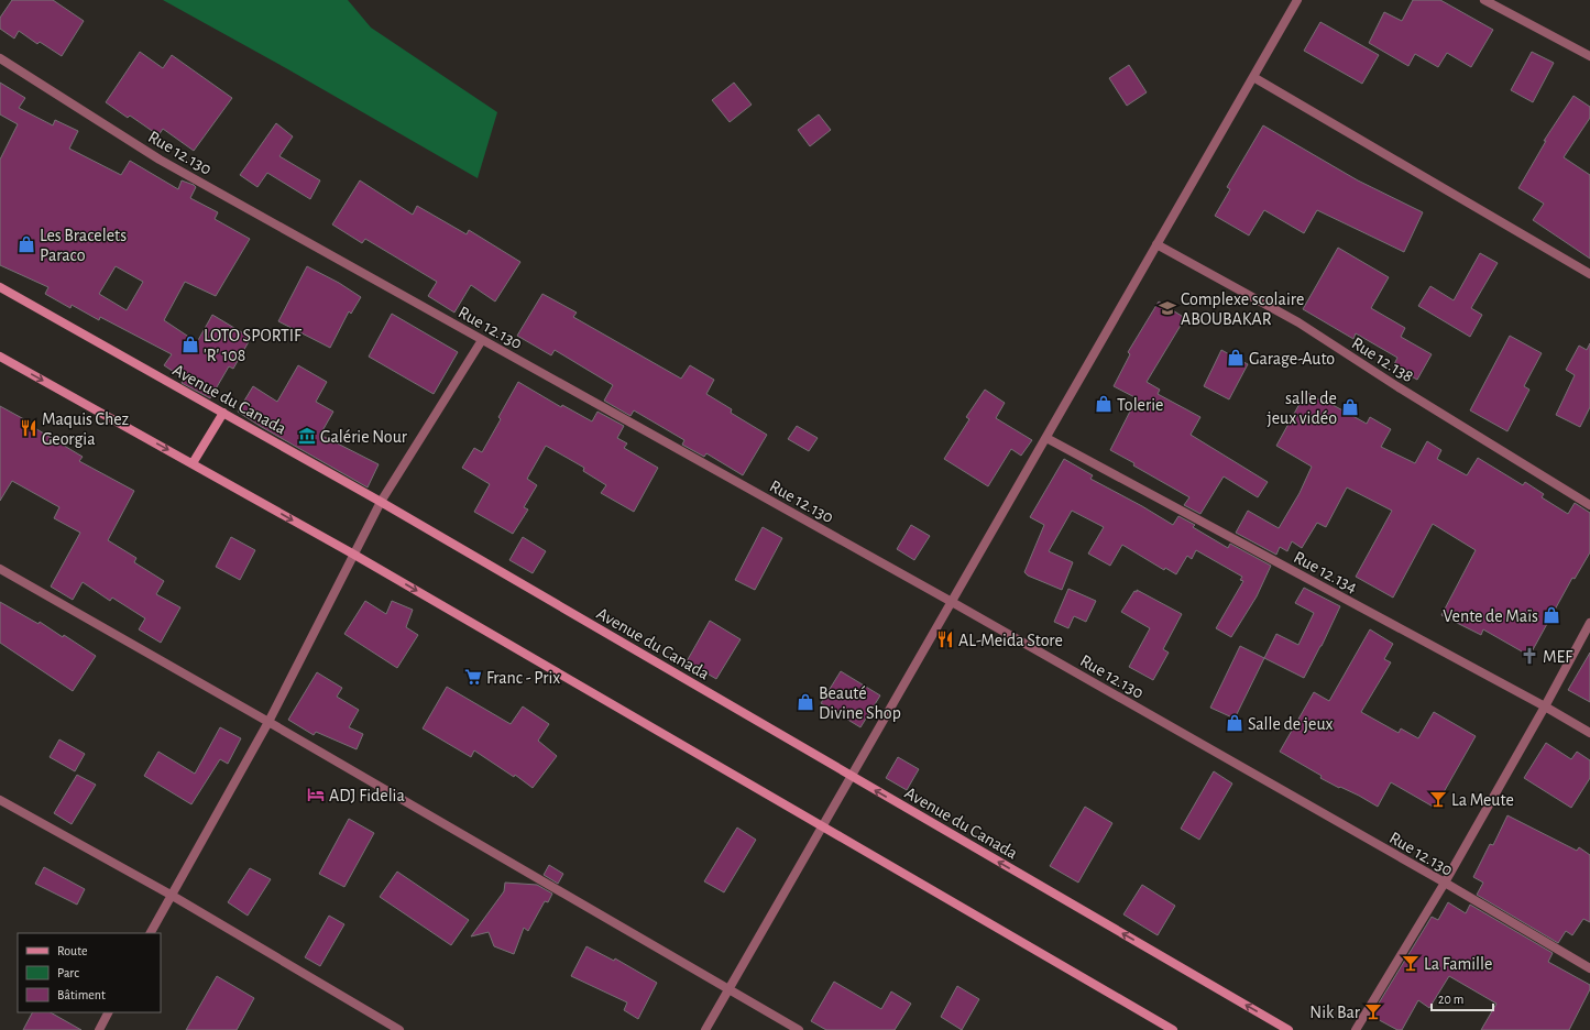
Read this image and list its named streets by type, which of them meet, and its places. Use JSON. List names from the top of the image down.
{
  "streets": {
    "main road": ["Avenue du Canada"],
    "street": ["Rue 12.130", "Rue 12.138", "Rue 12.134"]
  },
  "places": {
    "shop": [
      "Les Bracelets Paraco",
      "LOTO SPORTIF 'R' 108",
      "Garage-Auto",
      "Tolerie",
      "salle de jeux vidéo",
      "Vente de Maïs",
      "Beauté Divine Shop",
      "Salle de jeux"
    ],
    "school or university": ["Complexe scolaire ABOUBAKAR"],
    "restaurant": ["Maquis Chez Georgia", "AL-Meida Store"],
    "museum": ["Galérie Nour"],
    "church": ["MEF"],
    "supermarket": ["Franc - Prix"],
    "hotel": ["ADJ Fidelia"],
    "bar": ["La Meute", "La Famille", "Nik Bar"]
  },
  "legend": ["Route", "Parc", "Bâtiment"],
  "scale_bar": "20 m"
}
